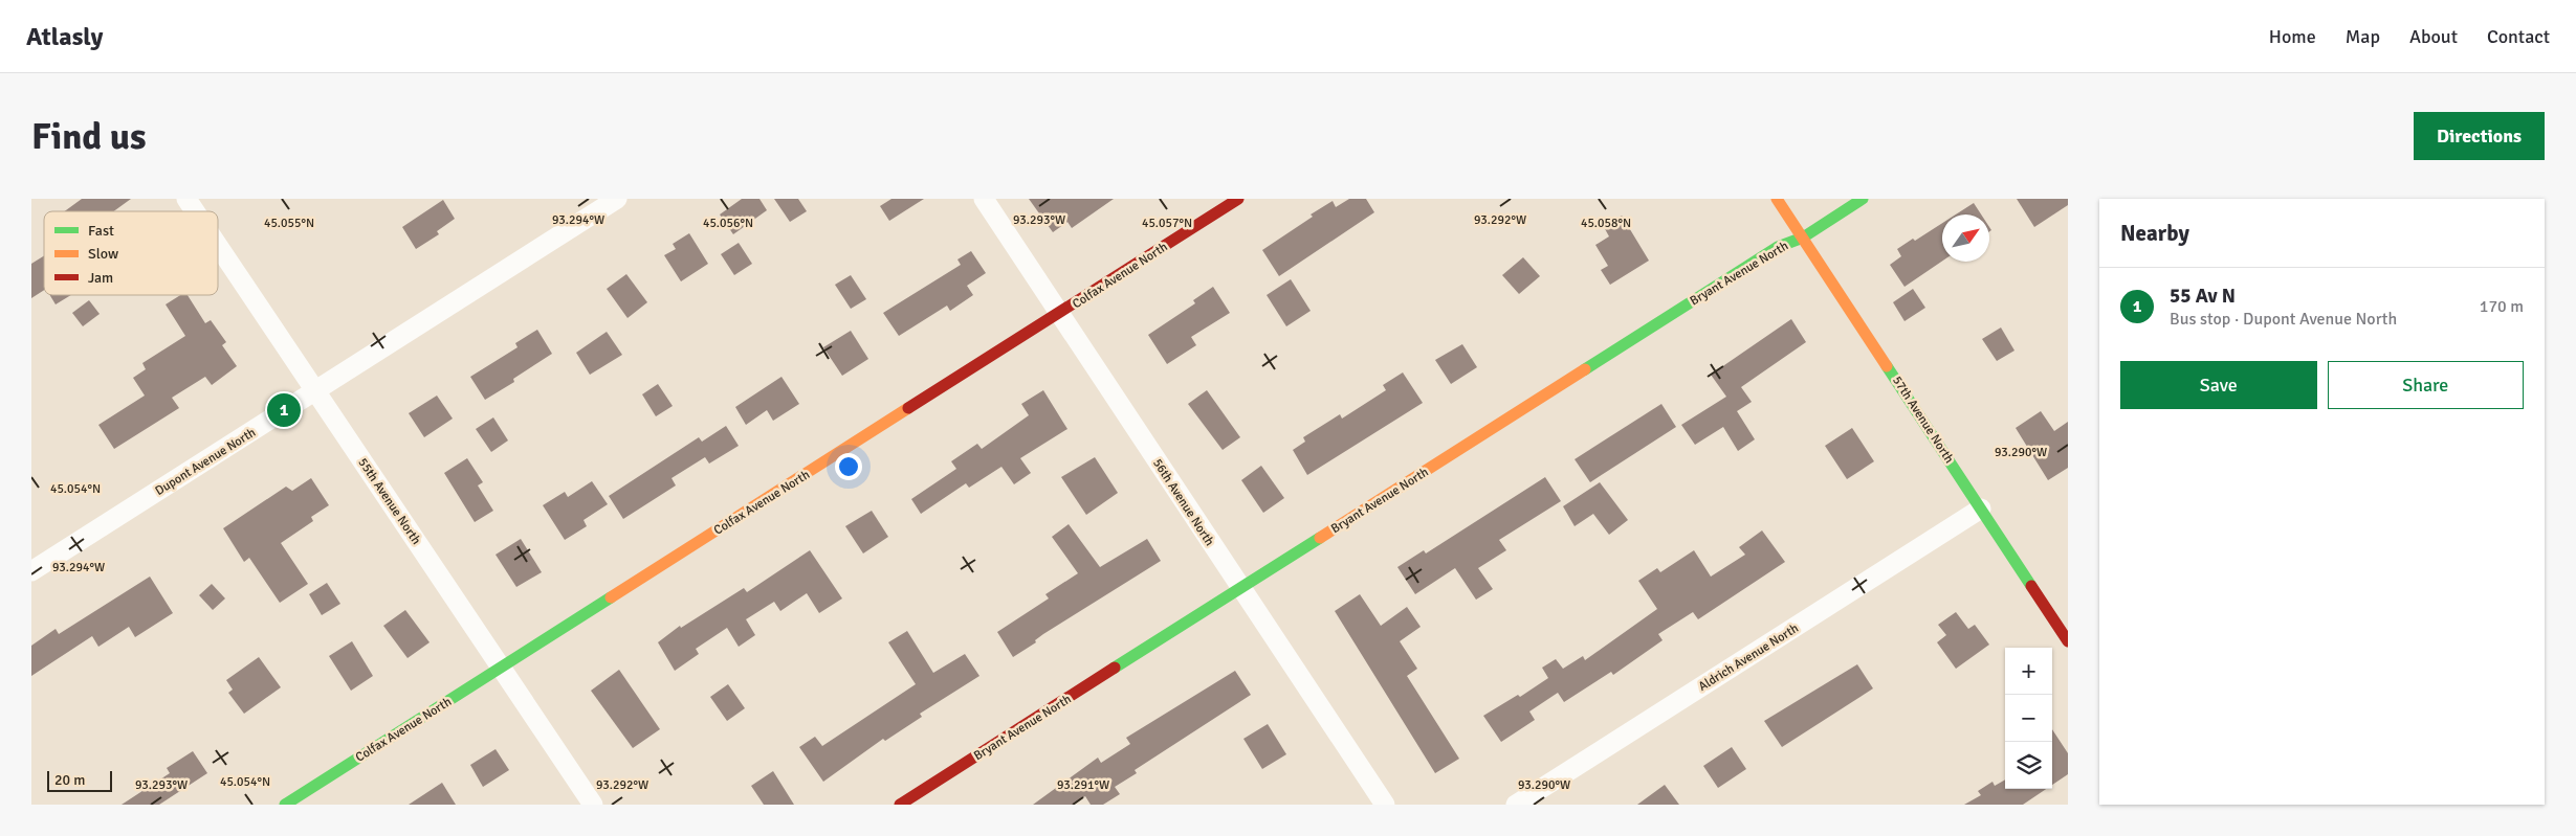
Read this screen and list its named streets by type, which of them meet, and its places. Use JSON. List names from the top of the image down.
{
  "streets": {
    "street": [
      "Bryant Avenue North",
      "Colfax Avenue North",
      "57th Avenue North",
      "Dupont Avenue North",
      "55th Avenue North",
      "56th Avenue North",
      "Aldrich Avenue North"
    ]
  },
  "crossings": [
    ["Bryant Avenue North", "57th Avenue North"],
    ["Bryant Avenue North", "56th Avenue North"],
    ["Colfax Avenue North", "55th Avenue North"],
    ["Colfax Avenue North", "56th Avenue North"],
    ["57th Avenue North", "Aldrich Avenue North"],
    ["Dupont Avenue North", "55th Avenue North"]
  ],
  "legend": ["Fast", "Slow", "Jam"],
  "scale_bar": "20 m",
  "north": "top right",
  "page": {
    "header": "Atlasly",
    "nav": [
      "Home",
      "Map",
      "About",
      "Contact"
    ],
    "buttons": [
      "Directions",
      ["Save", "Share"]
    ],
    "title": "Find us",
    "heading": "Nearby",
    "list": [
      {
        "mark": "1",
        "name": "55 Av N",
        "note": "Bus stop · Dupont Avenue North",
        "value": "170 m"
      }
    ],
    "pins": "1",
    "map_buttons": ["+", "−"],
    "scale": "20 m"
  },
  "coordinates": [
    "93.294°W",
    "93.292°W",
    "93.293°W",
    "45.055°N",
    "45.056°N",
    "45.057°N",
    "45.058°N",
    "93.290°W",
    "45.054°N",
    "93.291°W"
  ]
}
